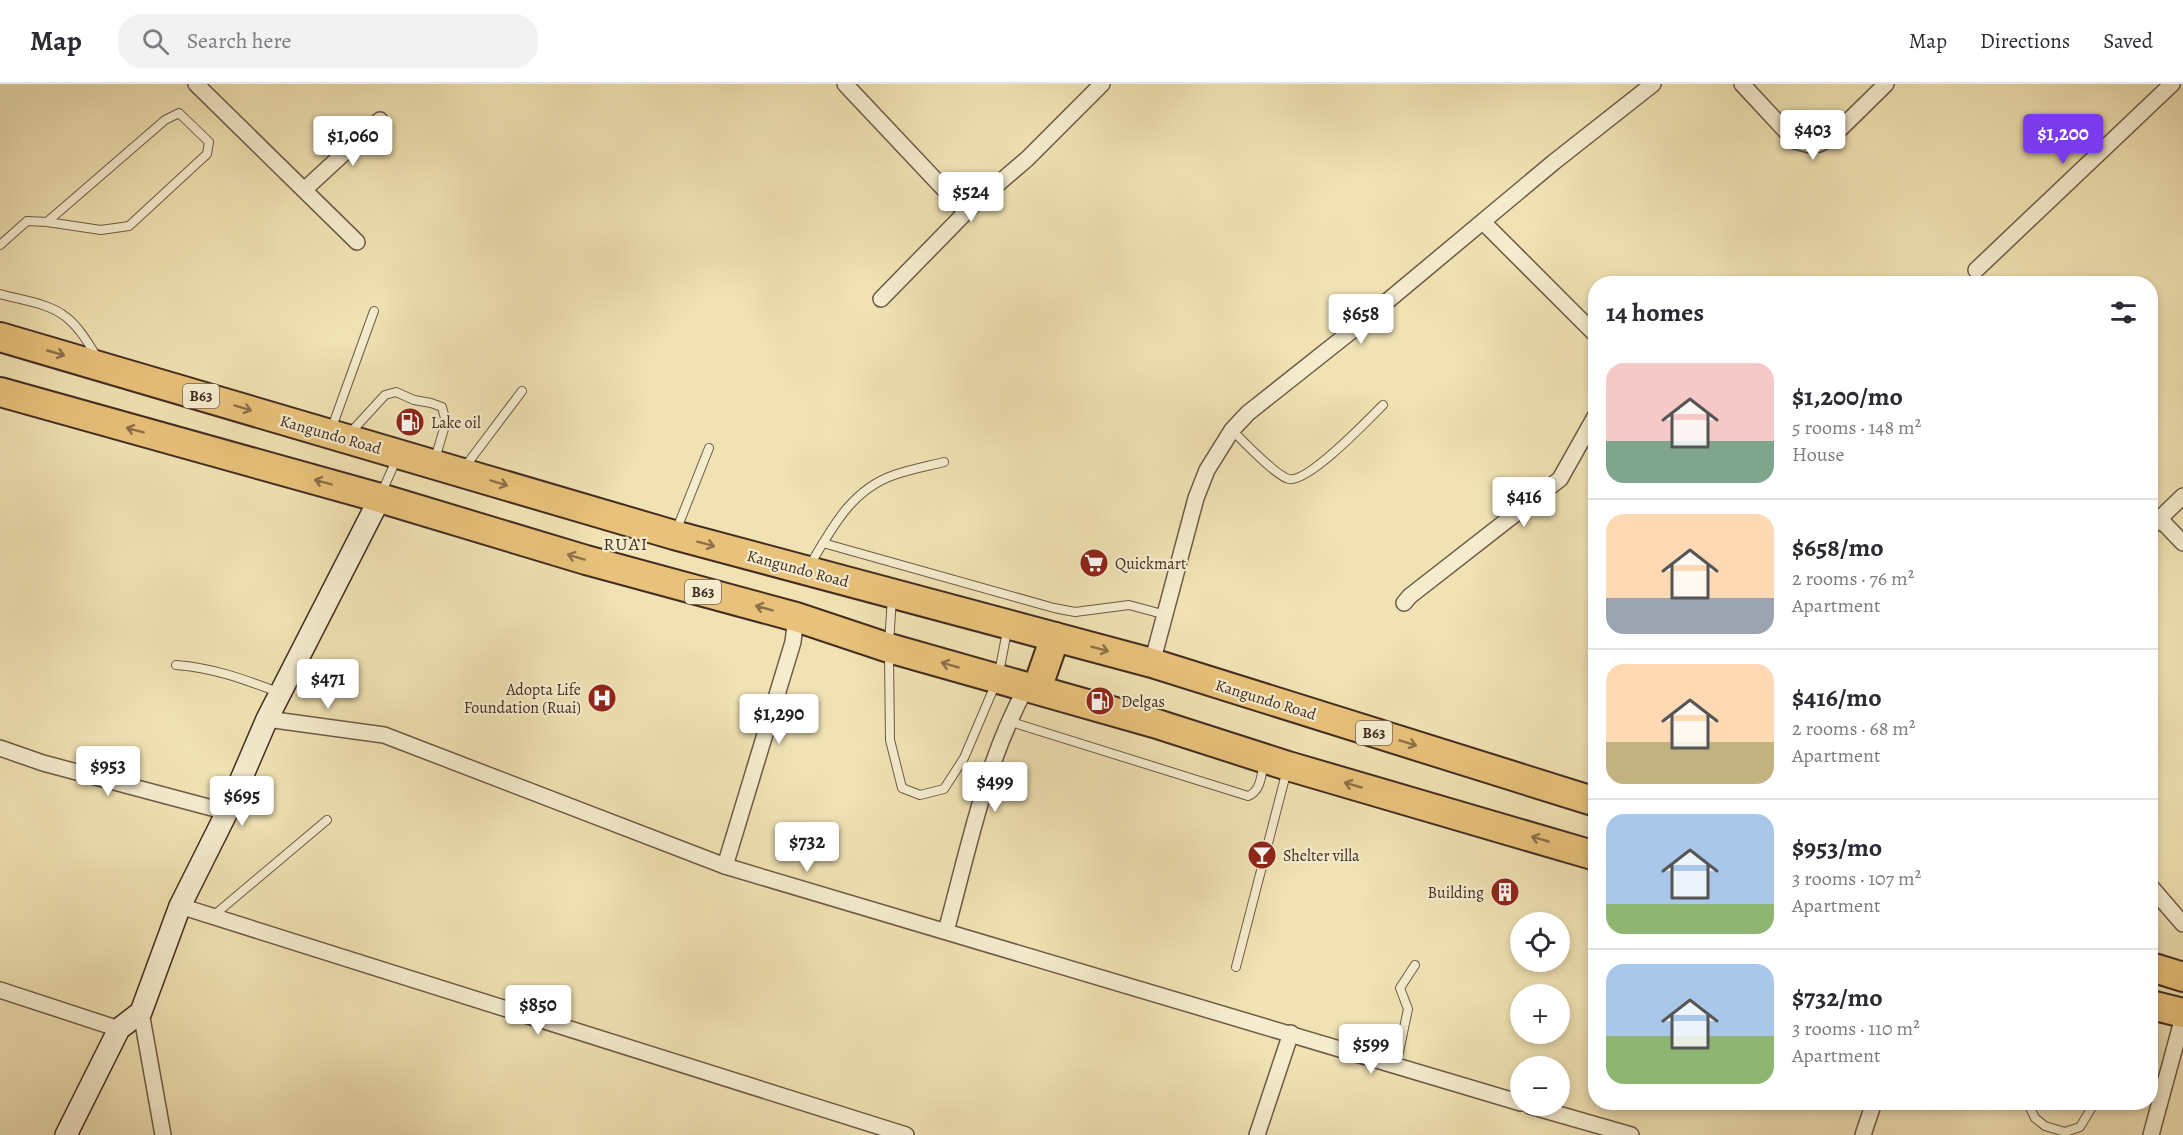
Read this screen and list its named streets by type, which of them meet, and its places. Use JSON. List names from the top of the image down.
{
  "streets": {
    "highway": ["B63", "Kangundo Road"]
  },
  "districts": ["RUAI"],
  "places": {
    "fuel station": ["Lake oil", "Delgas"],
    "supermarket": ["Quickmart"],
    "hospital": ["Adopta Life Foundation (Ruai)"],
    "bar": ["Shelter villa"],
    "building": ["Building"]
  },
  "page": {
    "header": "Map",
    "search": "Search here",
    "nav": ["Map", "Directions", "Saved"],
    "price": [
      "$403",
      "$1,200",
      "$1,060",
      "$524",
      "$658",
      "$416",
      "$471",
      "$1,290",
      "$953",
      "$499",
      "$695",
      "$732",
      "$850",
      "$599"
    ],
    "heading": "14 homes",
    "list": [
      {
        "name": "$1,200/mo",
        "note": "5 rooms · 148 m² · House"
      },
      {
        "name": "$658/mo",
        "note": "2 rooms · 76 m² · Apartment"
      },
      {
        "name": "$416/mo",
        "note": "2 rooms · 68 m² · Apartment"
      },
      {
        "name": "$953/mo",
        "note": "3 rooms · 107 m² · Apartment"
      },
      {
        "name": "$732/mo",
        "note": "3 rooms · 110 m² · Apartment"
      }
    ],
    "map_buttons": ["+", "−"]
  }
}
